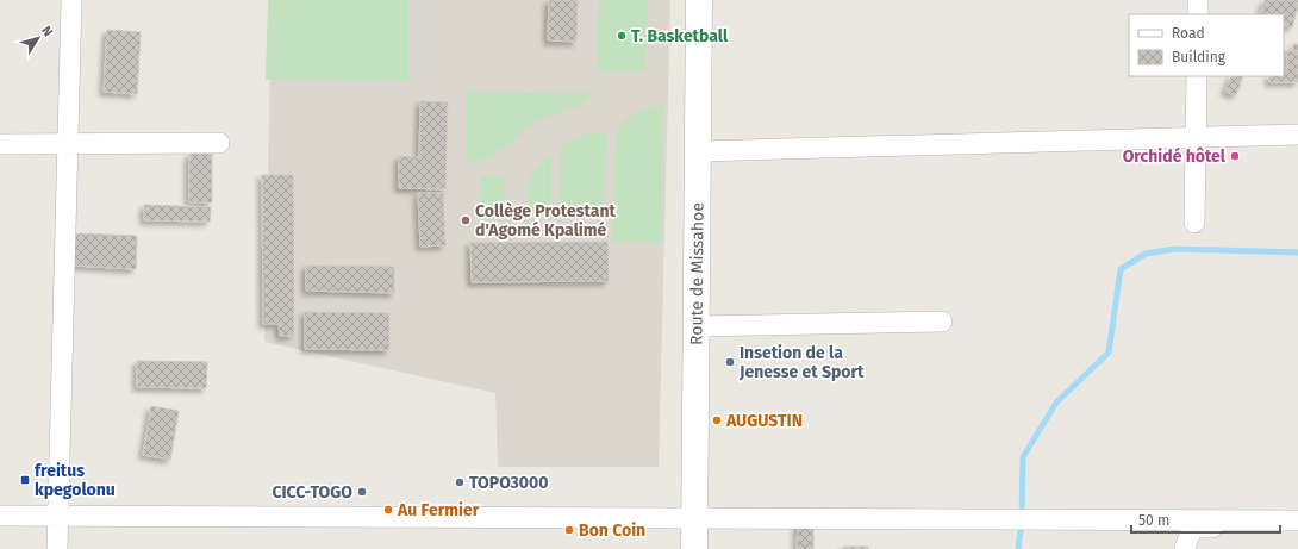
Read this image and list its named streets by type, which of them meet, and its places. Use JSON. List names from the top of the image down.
{
  "streets": {
    "main road": ["Route de Missahoe"]
  },
  "places": {
    "other": [
      "T. Basketball",
      "Orchidé hôtel",
      "Collège Protestant d'Agomé Kpalimé",
      "Insetion de la Jenesse et Sport",
      "AUGUSTIN",
      "TOPO3000",
      "CICC-TOGO",
      "Au Fermier",
      "Bon Coin"
    ],
    "transit": ["freitus kpegolonu"]
  },
  "legend": ["Road", "Building"],
  "scale_bar": "50 m",
  "north": "top right"
}
